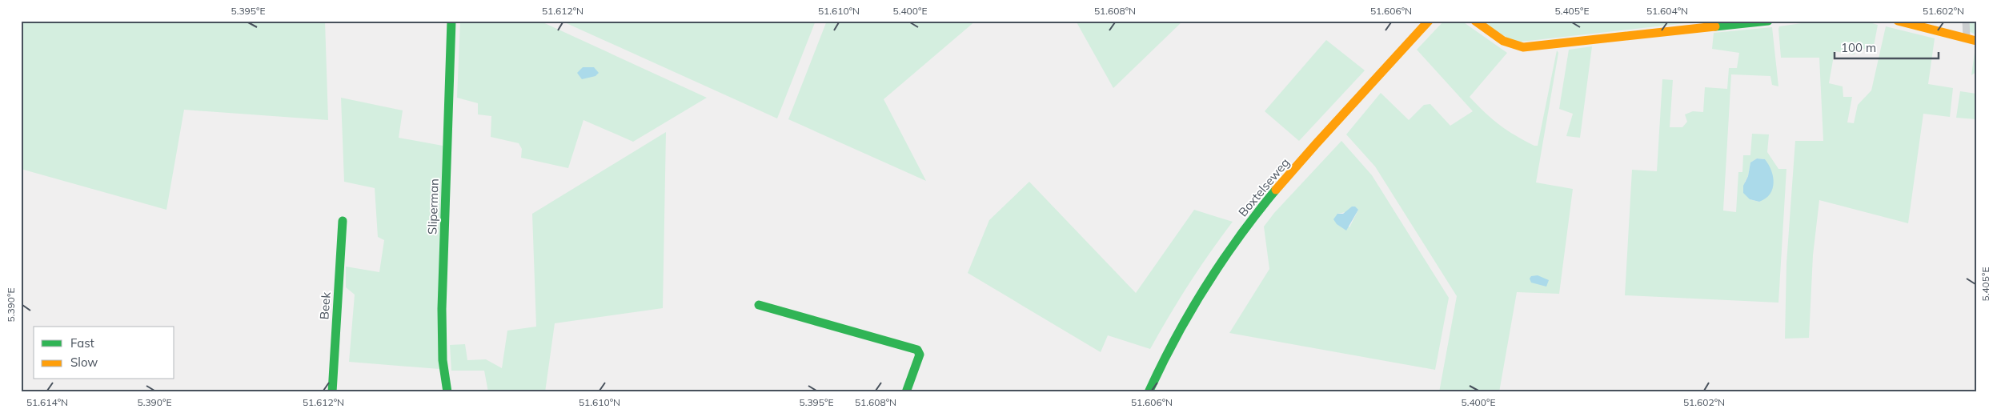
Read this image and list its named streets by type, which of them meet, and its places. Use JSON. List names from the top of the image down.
{
  "streets": {
    "street": ["Boxtelseweg", "Sliperman", "Beek"]
  },
  "legend": ["Fast", "Slow"],
  "scale_bar": "100 m",
  "coordinates": [
    "5.395°E",
    "51.612°N",
    "51.610°N",
    "5.400°E",
    "51.608°N",
    "51.606°N",
    "5.405°E",
    "51.604°N",
    "51.602°N",
    "5.390°E",
    "51.614°N"
  ]
}
